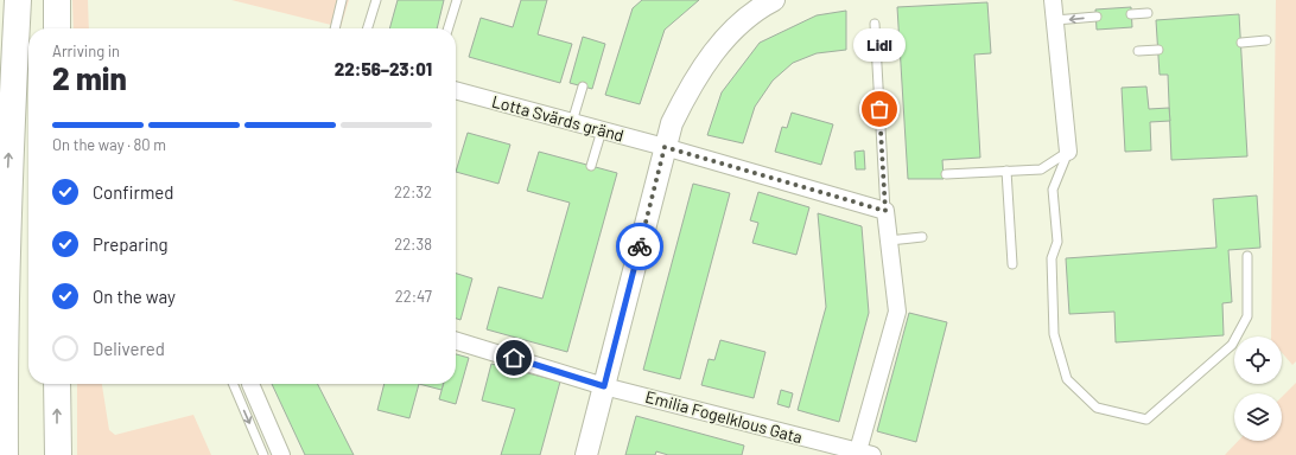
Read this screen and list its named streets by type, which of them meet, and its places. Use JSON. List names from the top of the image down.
{
  "streets": {
    "street": ["Lotta Svärds gränd", "Emilia Fogelklous Gata"]
  },
  "places": ["Lidl"],
  "page": {
    "bubble": "Lidl",
    "heading": ["2 min", "Arriving in", "22:56–23:01"],
    "bar": "On the way · 80 m",
    "list": [
      ["Confirmed", "22:32"],
      ["Preparing", "22:38"],
      ["On the way", "22:47"],
      "Delivered"
    ]
  }
}
